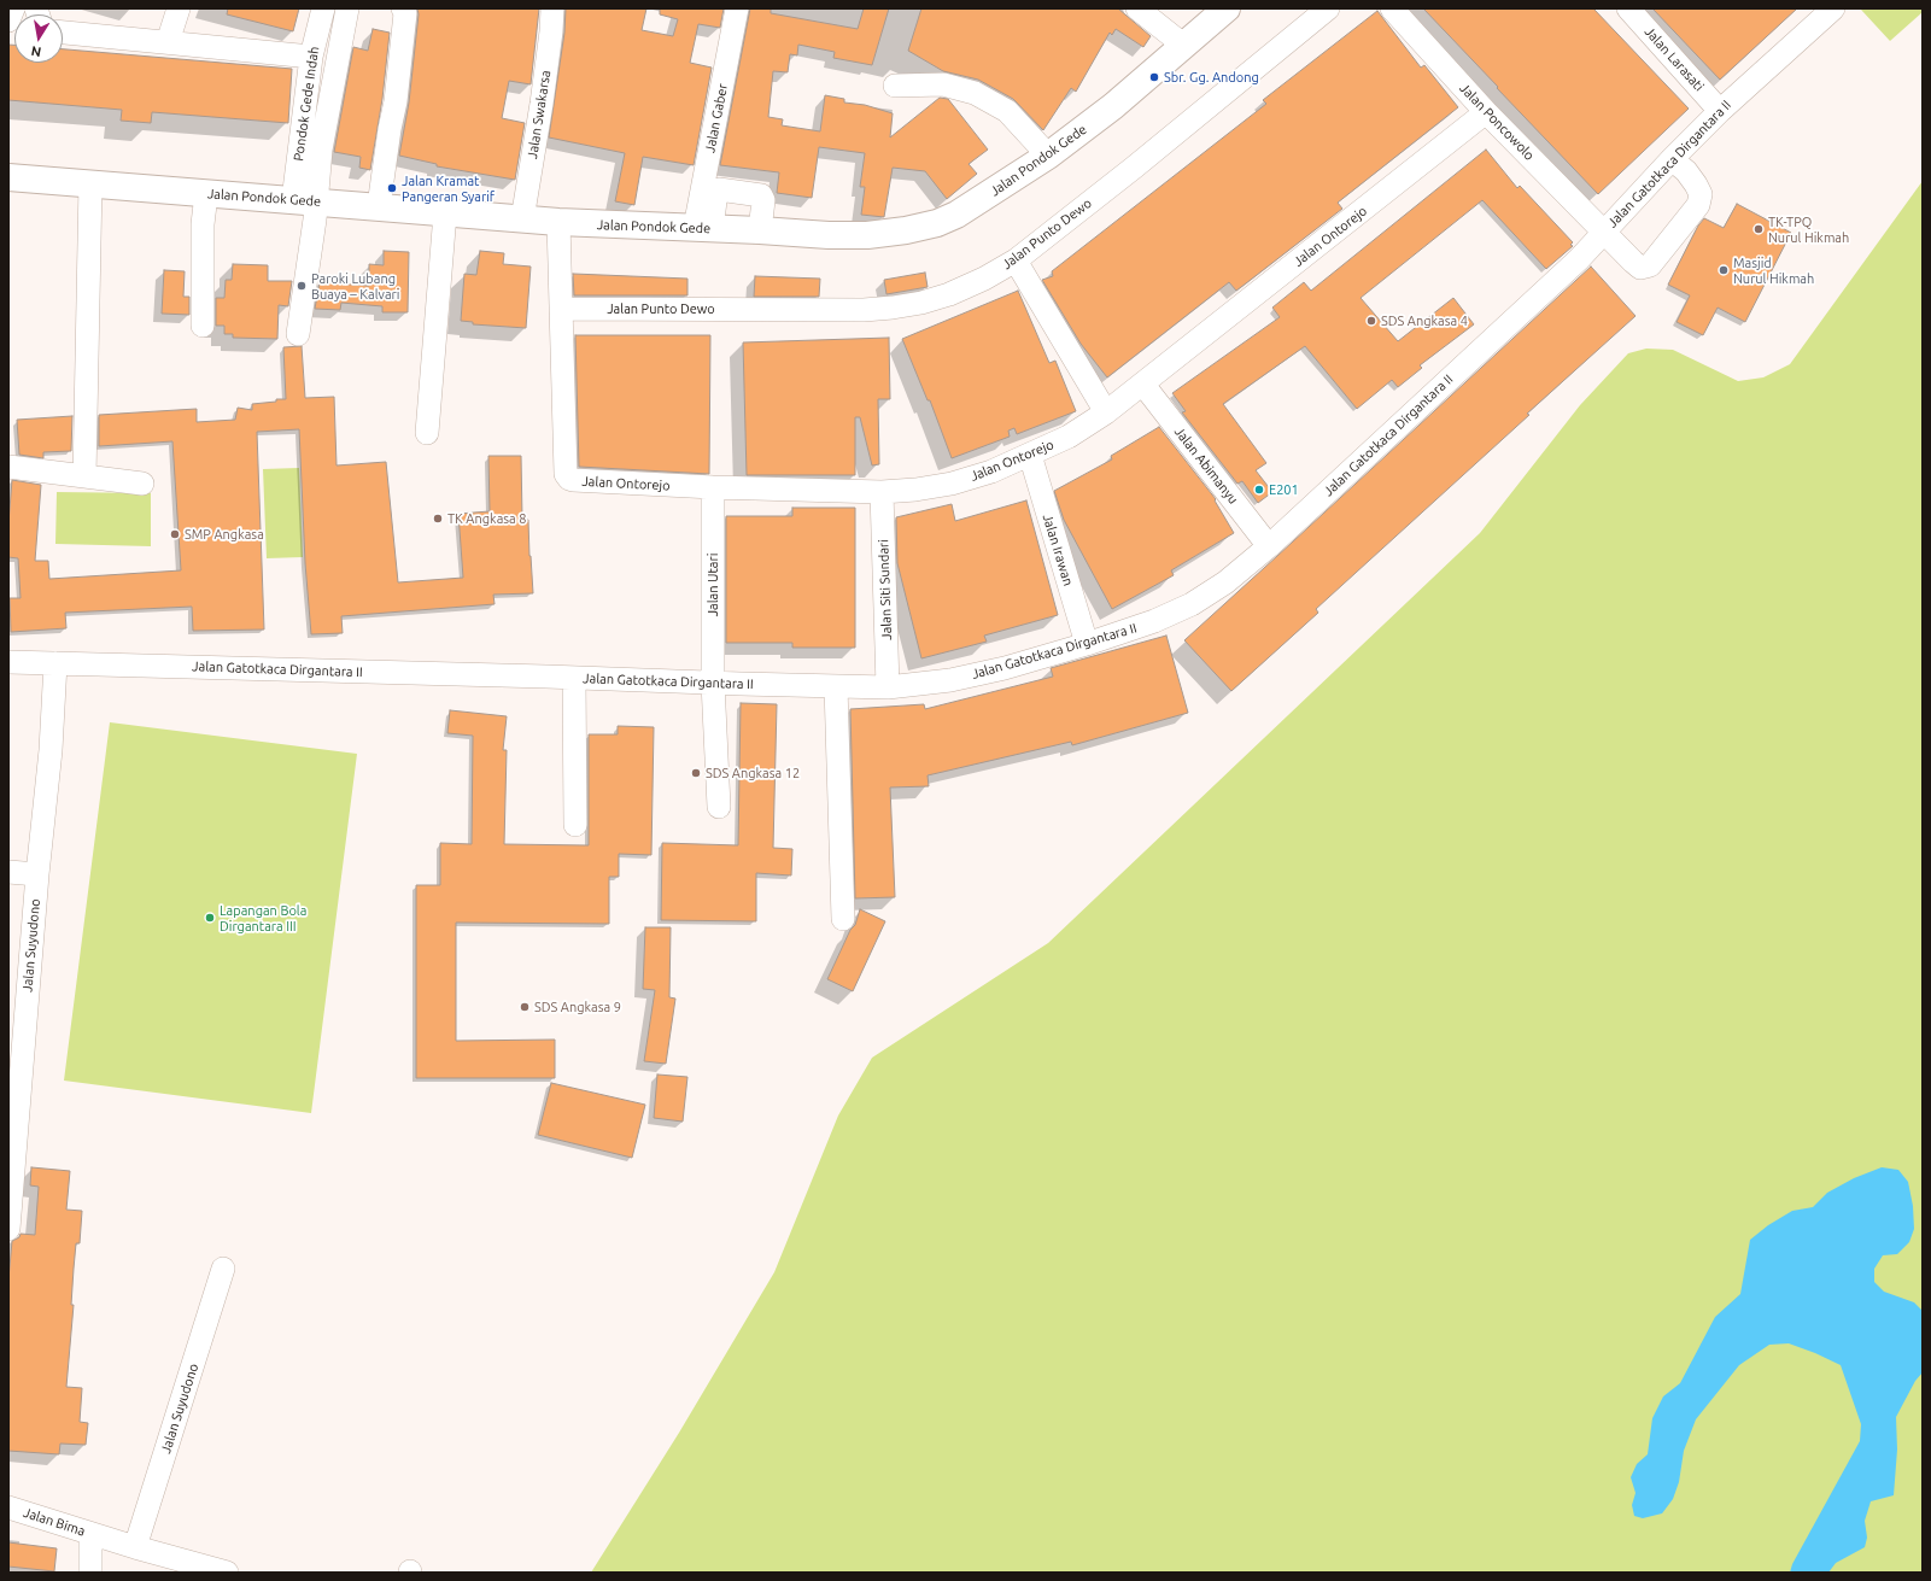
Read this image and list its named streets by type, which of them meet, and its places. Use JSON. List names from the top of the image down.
{
  "streets": {
    "main road": ["Jalan Pondok Gede"],
    "street": [
      "Jalan Larasati",
      "Pondok Gede Indah",
      "Jalan Swakarsa",
      "Jalan Gaber",
      "Jalan Poncowolo",
      "Jalan Gatotkaca Dirgantara II",
      "Jalan Punto Dewo",
      "Jalan Ontorejo",
      "Jalan Abimanyu",
      "Jalan Irawan",
      "Jalan Utari",
      "Jalan Siti Sundari",
      "Jalan Suyudono",
      "Jalan Bima"
    ]
  },
  "crossings": [
    ["Jalan Larasati", "Jalan Gatotkaca Dirgantara II"],
    ["Pondok Gede Indah", "Jalan Pondok Gede"],
    ["Jalan Swakarsa", "Jalan Pondok Gede"],
    ["Jalan Gaber", "Jalan Pondok Gede"],
    ["Jalan Poncowolo", "Jalan Gatotkaca Dirgantara II"],
    ["Jalan Poncowolo", "Jalan Ontorejo"],
    ["Jalan Pondok Gede", "Jalan Ontorejo"],
    ["Jalan Gatotkaca Dirgantara II", "Jalan Abimanyu"],
    ["Jalan Gatotkaca Dirgantara II", "Jalan Irawan"],
    ["Jalan Gatotkaca Dirgantara II", "Jalan Utari"],
    ["Jalan Gatotkaca Dirgantara II", "Jalan Siti Sundari"],
    ["Jalan Gatotkaca Dirgantara II", "Jalan Suyudono"],
    ["Jalan Punto Dewo", "Jalan Ontorejo"],
    ["Jalan Ontorejo", "Jalan Abimanyu"],
    ["Jalan Ontorejo", "Jalan Irawan"],
    ["Jalan Ontorejo", "Jalan Utari"],
    ["Jalan Ontorejo", "Jalan Siti Sundari"]
  ],
  "places": [
    "Sbr. Gg. Andong",
    "Jalan Kramat Pangeran Syarif",
    "TK-TPQ Nurul Hikmah",
    "Masjid Nurul Hikmah",
    "Paroki Lubang Buaya – Kalvari",
    "SDS Angkasa 4",
    "E201",
    "TK Angkasa 8",
    "SMP Angkasa",
    "SDS Angkasa 12",
    "Lapangan Bola Dirgantara III",
    "SDS Angkasa 9"
  ],
  "north": "bottom"
}
